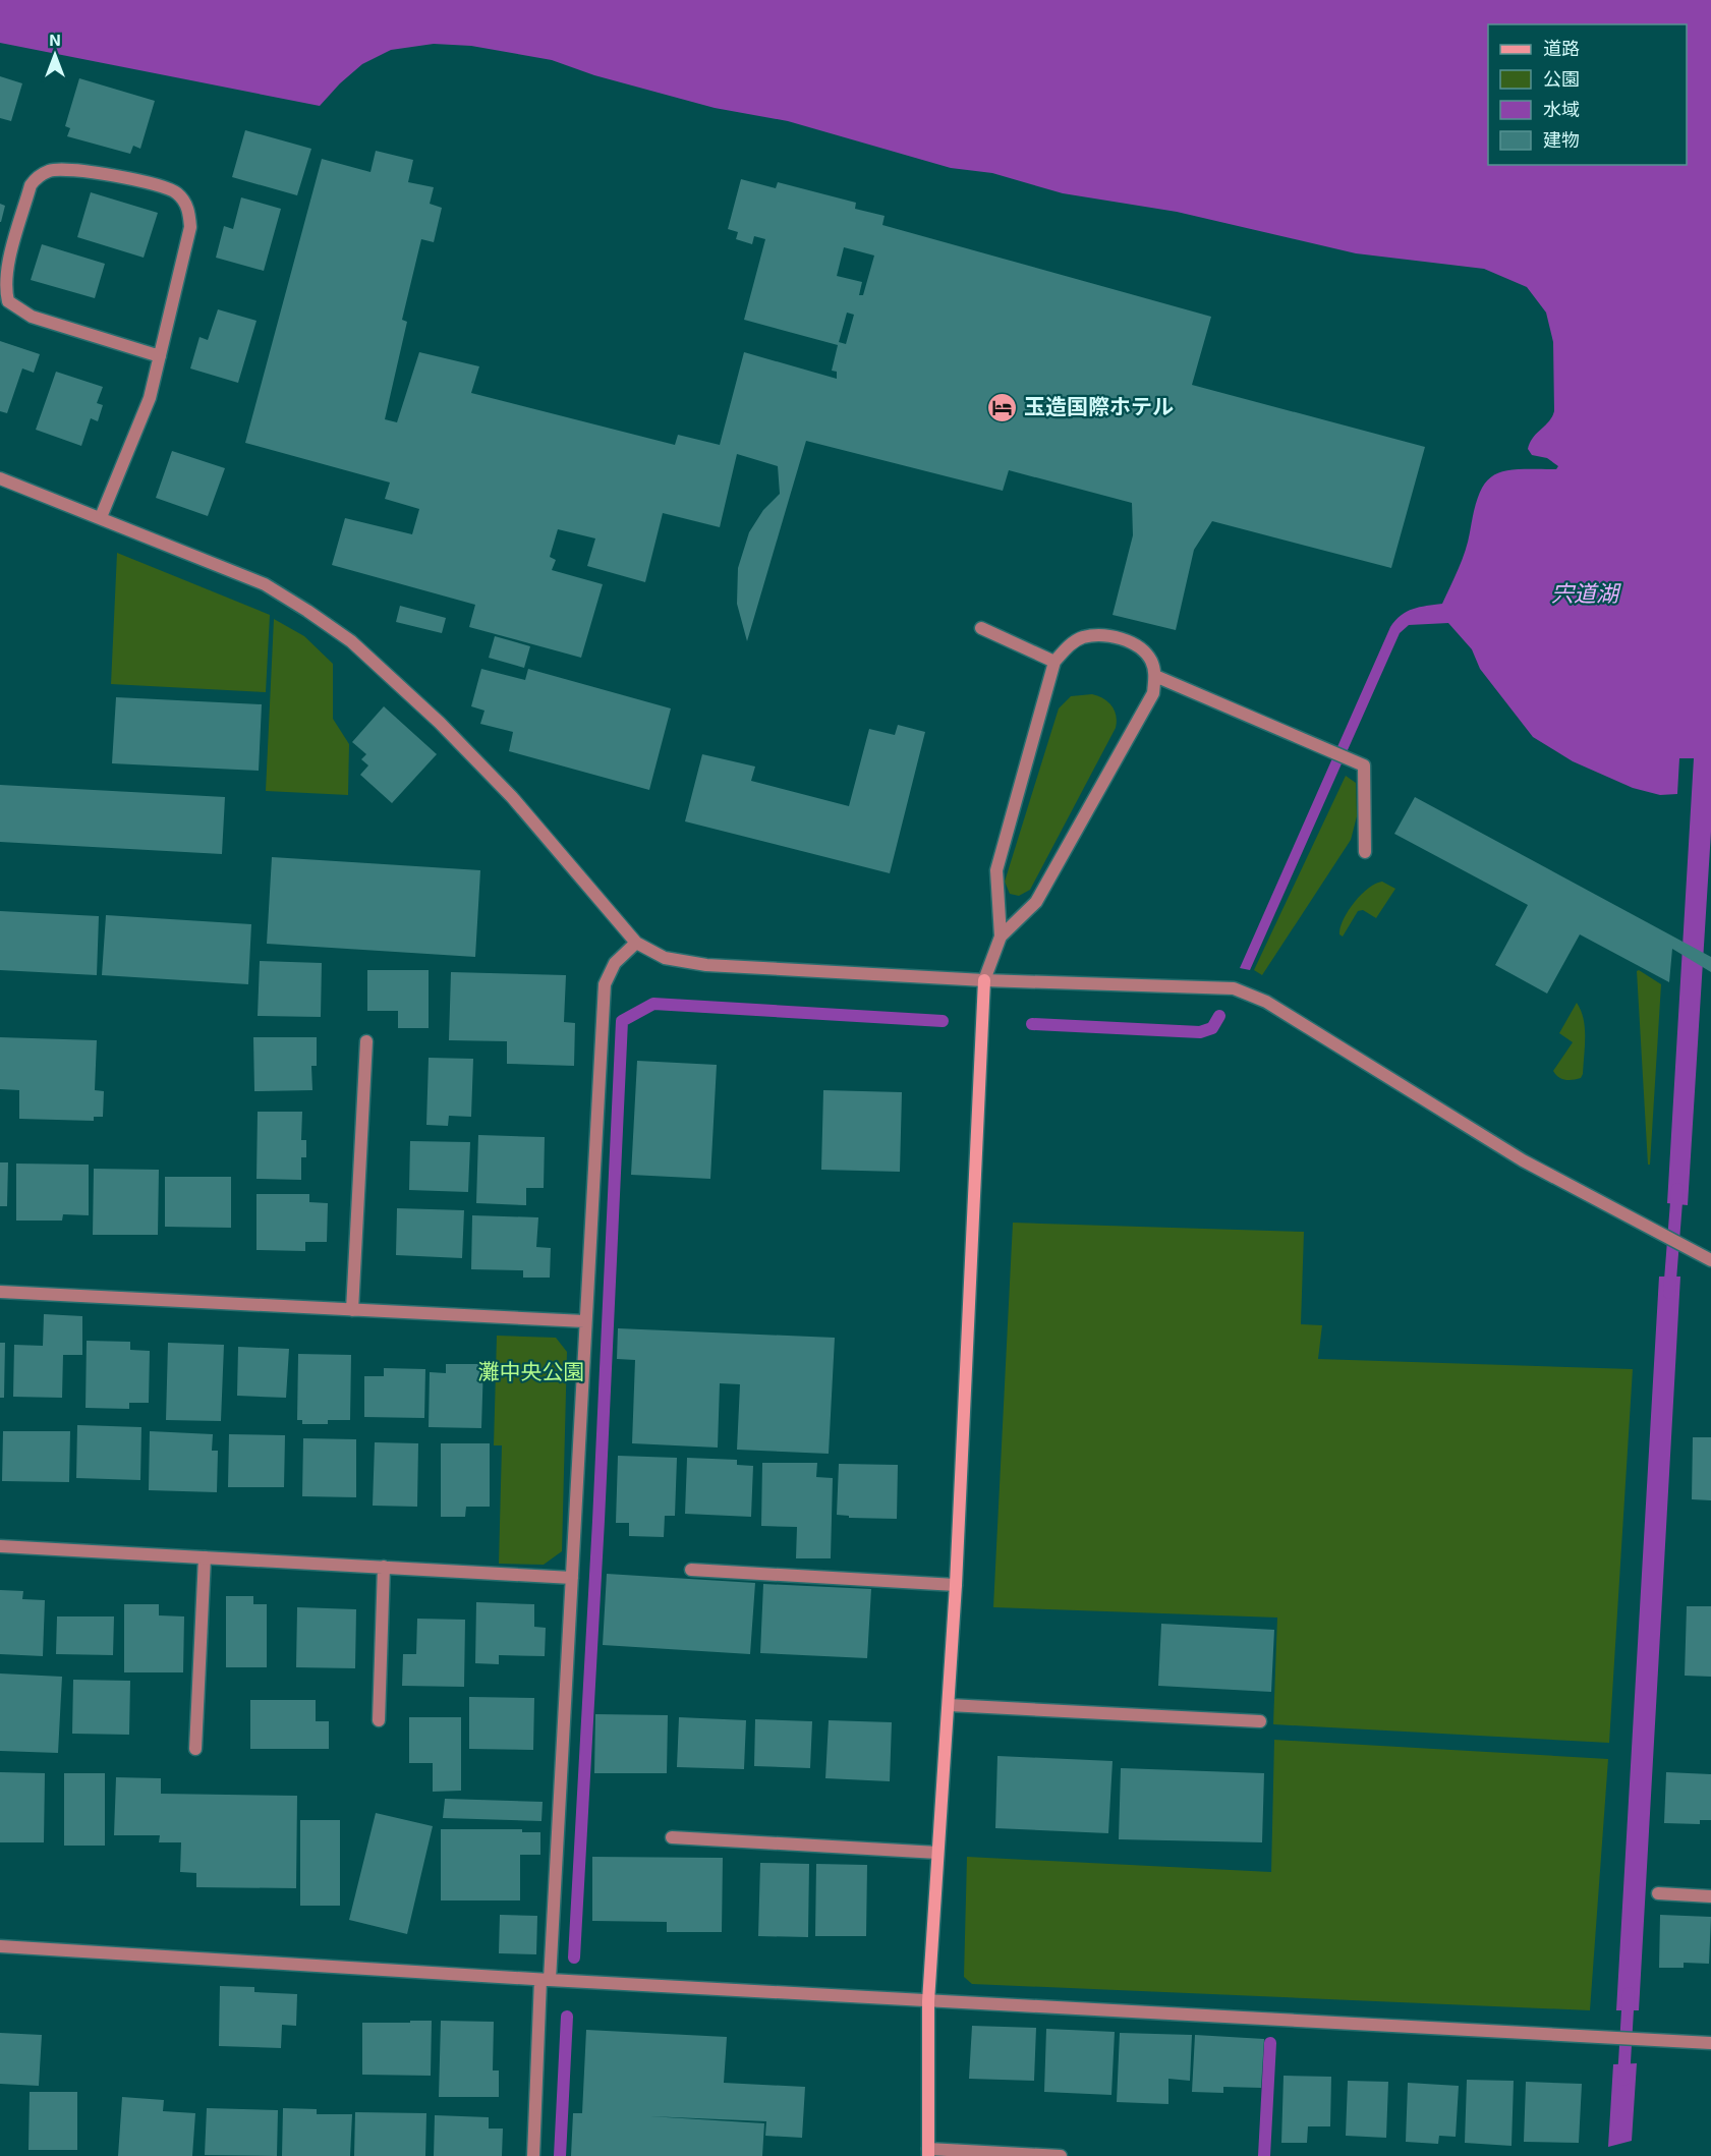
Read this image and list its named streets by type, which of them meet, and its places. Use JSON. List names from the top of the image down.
{
  "water": ["宍道湖"],
  "parks": ["灘中央公園"],
  "places": {
    "hotel": ["玉造国際ホテル"]
  },
  "legend": [
    "道路",
    "公園",
    "水域",
    "建物"
  ],
  "north": "top"
}
